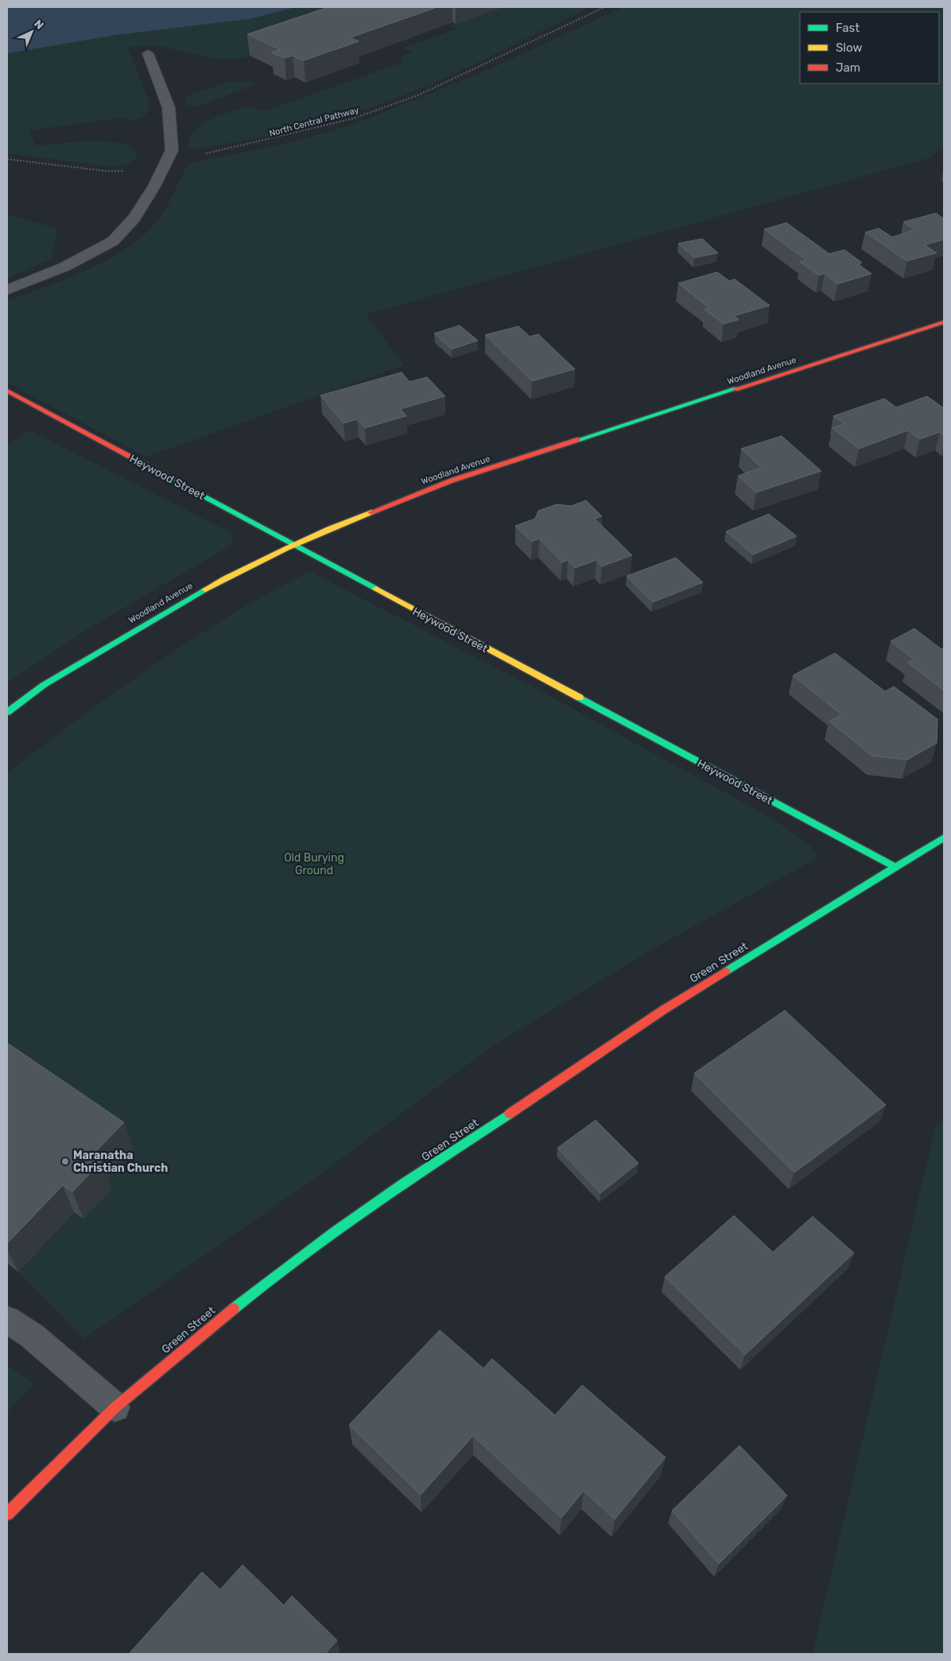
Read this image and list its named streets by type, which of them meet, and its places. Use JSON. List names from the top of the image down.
{
  "streets": {
    "street": ["Woodland Avenue", "Heywood Street", "Green Street"],
    "path": ["North Central Pathway"]
  },
  "crossings": [
    ["Woodland Avenue", "Heywood Street"],
    ["Heywood Street", "Green Street"]
  ],
  "parks": ["Old Burying Ground"],
  "places": ["Maranatha Christian Church"],
  "legend": ["Fast", "Slow", "Jam"],
  "north": "top right"
}
